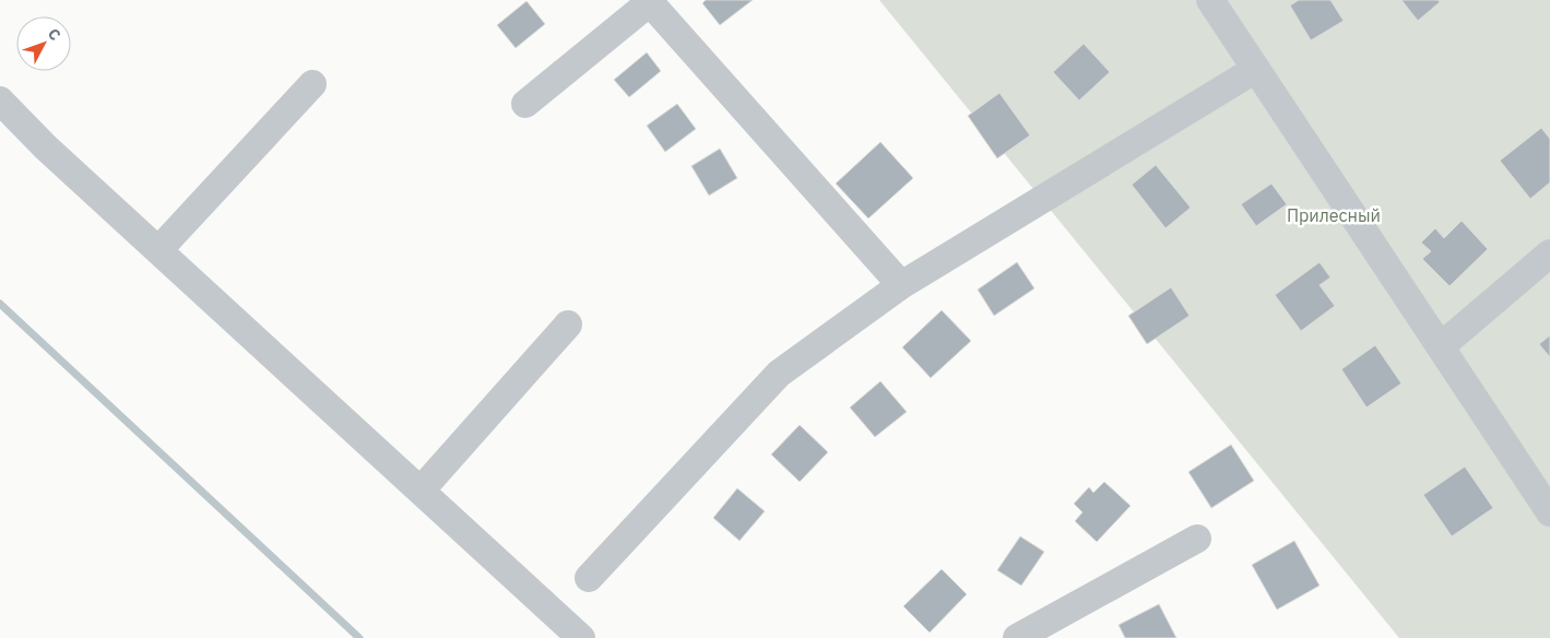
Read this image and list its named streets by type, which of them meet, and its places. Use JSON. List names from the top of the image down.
{
  "parks": ["Прилесный"],
  "north": "top right"
}
